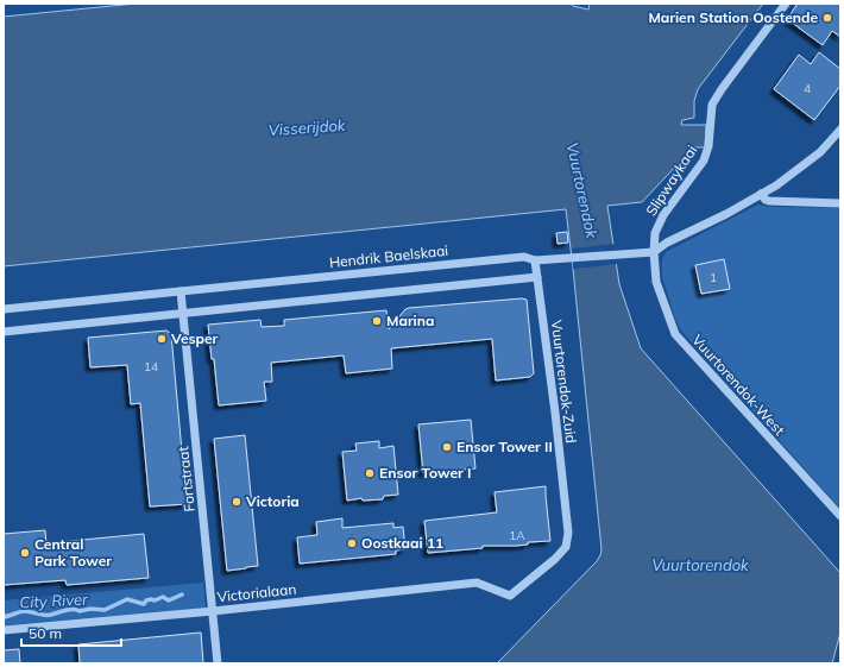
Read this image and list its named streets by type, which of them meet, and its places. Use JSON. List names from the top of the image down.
{
  "streets": {
    "street": [
      "Slipwaykaai",
      "Hendrik Baelskaai",
      "Vuurtorendok-Zuid",
      "Vuurtorendok-West",
      "Fortstraat",
      "Victorialaan"
    ]
  },
  "crossings": [
    ["Slipwaykaai", "Hendrik Baelskaai"],
    ["Slipwaykaai", "Vuurtorendok-West"],
    ["Hendrik Baelskaai", "Vuurtorendok-Zuid"],
    ["Hendrik Baelskaai", "Vuurtorendok-West"],
    ["Hendrik Baelskaai", "Fortstraat"],
    ["Vuurtorendok-Zuid", "Victorialaan"],
    ["Fortstraat", "Victorialaan"]
  ],
  "water": ["Visserijdok", "Vuurtorendok", "City River"],
  "places": [
    "Marien Station Oostende",
    "Marina",
    "Vesper",
    "Ensor Tower II",
    "Ensor Tower I",
    "Victoria",
    "Oostkaai 11",
    "Central Park Tower"
  ],
  "house_numbers": [
    "4",
    "1",
    "14",
    "1A"
  ],
  "scale_bar": "50 m"
}
